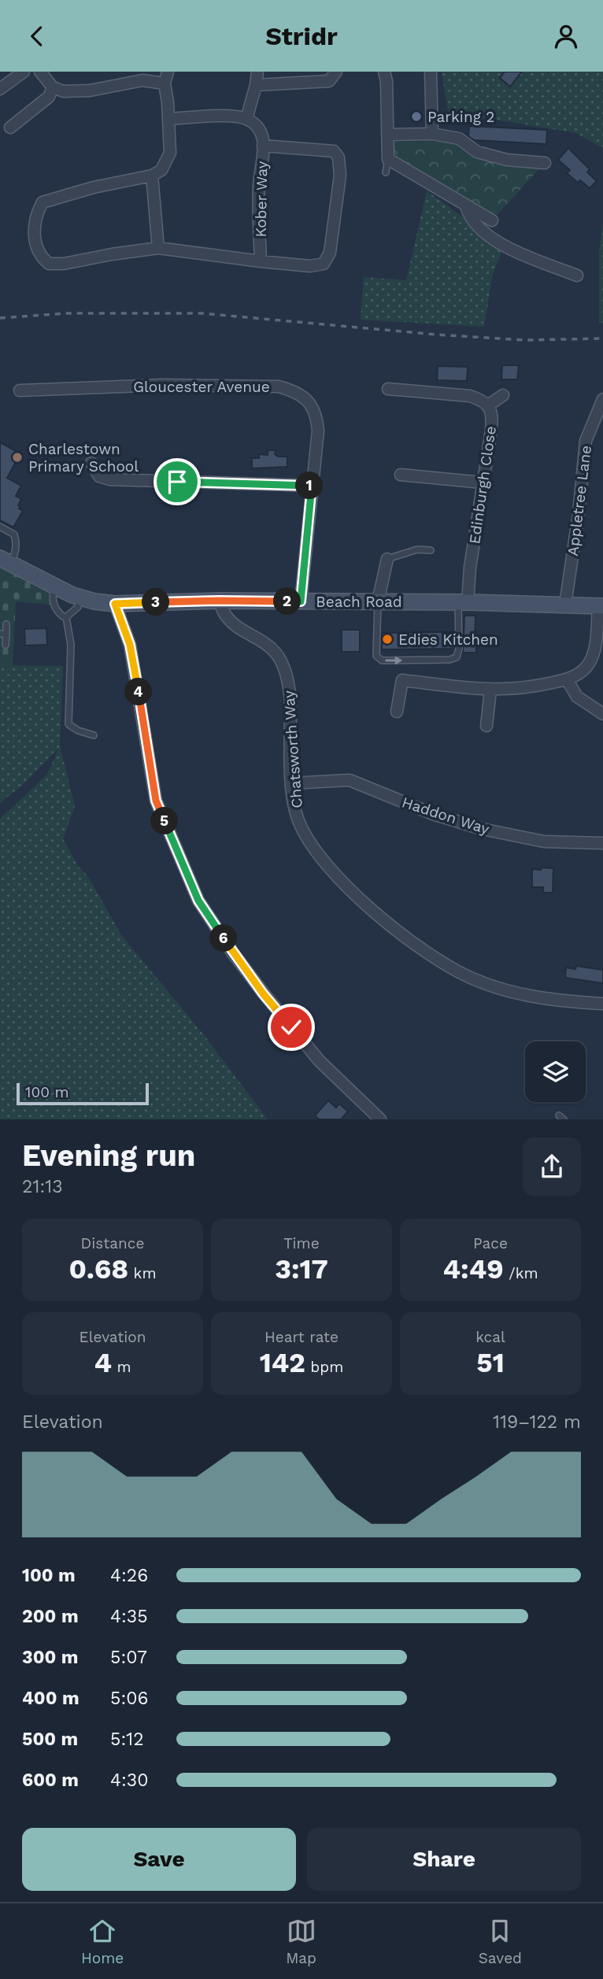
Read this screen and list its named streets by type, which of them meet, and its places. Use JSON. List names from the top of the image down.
{
  "streets": {
    "street": [
      "Kober Way",
      "Gloucester Avenue",
      "Edinburgh Close",
      "Appletree Lane",
      "Beach Road",
      "Chatsworth Way",
      "Haddon Way"
    ]
  },
  "crossings": [
    ["Gloucester Avenue", "Beach Road"],
    ["Edinburgh Close", "Beach Road"],
    ["Appletree Lane", "Beach Road"],
    ["Beach Road", "Chatsworth Way"],
    ["Chatsworth Way", "Haddon Way"]
  ],
  "places": ["Parking 2", "Charlestown Primary School", "Edies Kitchen"],
  "scale_bar": "100 m",
  "page": {
    "header": "Stridr",
    "pins": [
      "1",
      "2",
      "3",
      "4",
      "5",
      "6"
    ],
    "scale": "100 m",
    "heading": ["Evening run", "21:13"],
    "stats": [
      ["Distance", "0.68 km"],
      ["Time", "3:17"],
      ["Pace", "4:49 /km"],
      ["Elevation", "4 m"],
      ["Heart rate", "142 bpm"],
      ["kcal", "51"]
    ],
    "chart": ["Elevation", "119–122 m"],
    "list": [
      {
        "name": "100 m",
        "note": "4:26"
      },
      {
        "name": "200 m",
        "note": "4:35"
      },
      {
        "name": "300 m",
        "note": "5:07"
      },
      {
        "name": "400 m",
        "note": "5:06"
      },
      {
        "name": "500 m",
        "note": "5:12"
      },
      {
        "name": "600 m",
        "note": "4:30"
      }
    ],
    "buttons": ["Save", "Share"],
    "tabs": ["Home", "Map", "Saved"]
  }
}
